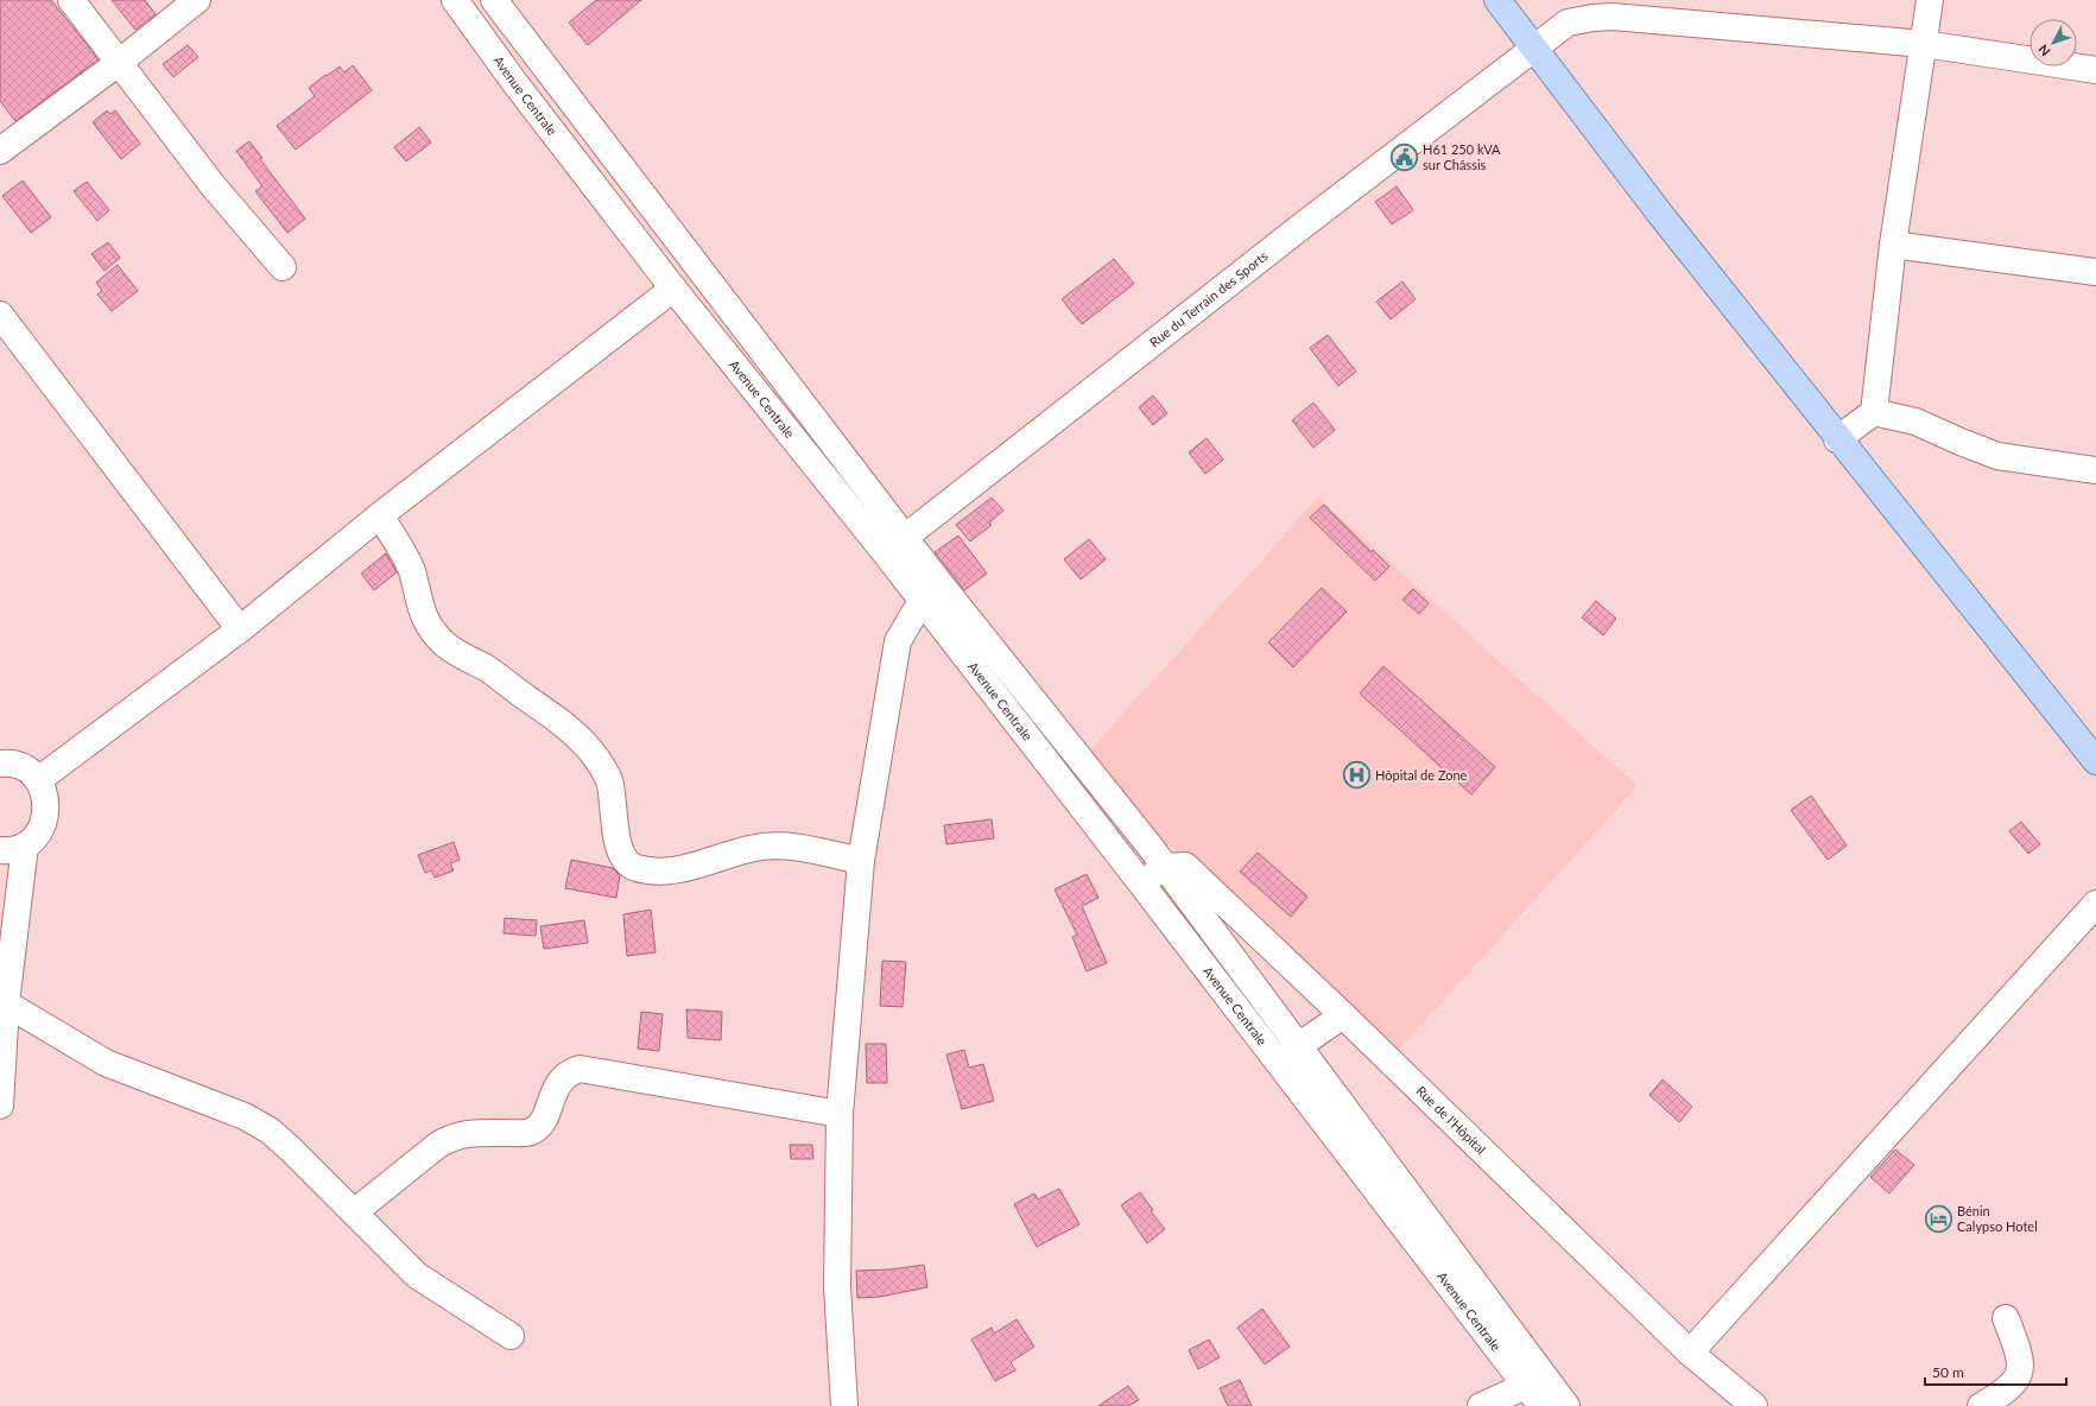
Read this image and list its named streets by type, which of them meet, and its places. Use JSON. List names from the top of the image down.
{
  "streets": {
    "street": ["Avenue Centrale", "Rue du Terrain des Sports", "Rue de l'Hôpital"]
  },
  "crossings": [
    ["Avenue Centrale", "Rue du Terrain des Sports"],
    ["Avenue Centrale", "Rue de l'Hôpital"]
  ],
  "places": {
    "public building": ["H61 250 kVA sur Châssis"],
    "hospital": ["Hôpital de Zone"],
    "hotel": ["Bénin Calypso Hotel"]
  },
  "scale_bar": "50 m",
  "north": "bottom left"
}
